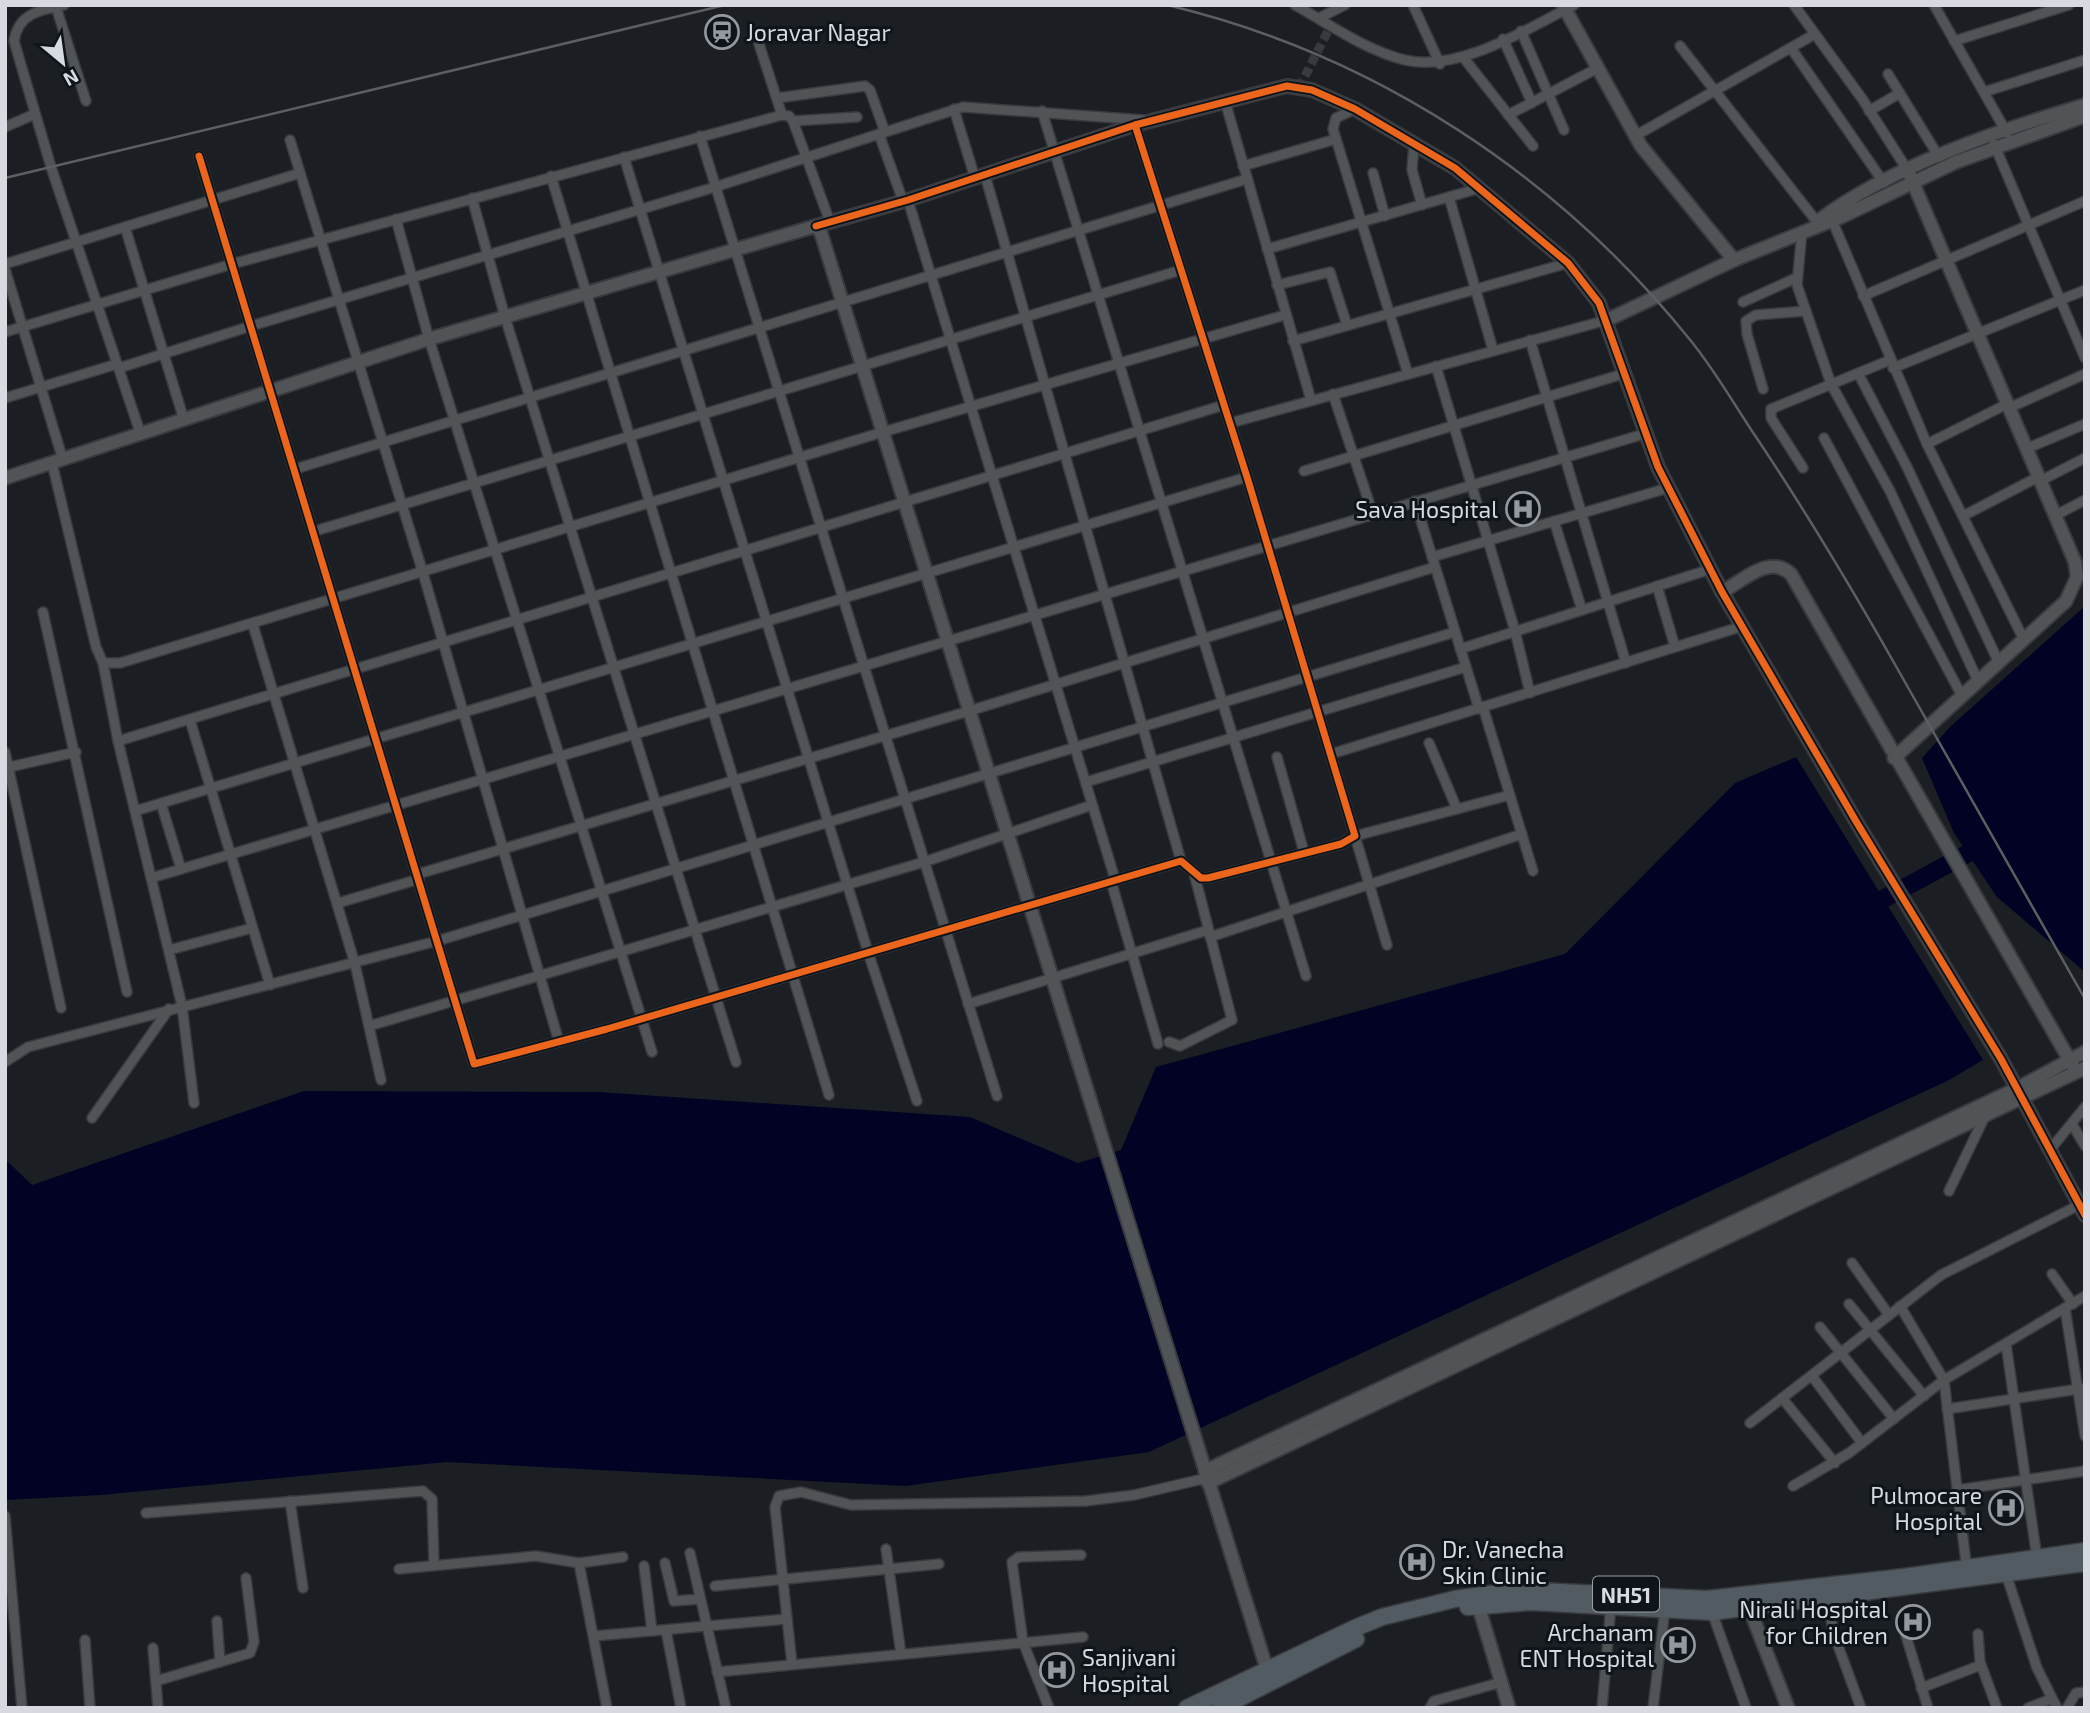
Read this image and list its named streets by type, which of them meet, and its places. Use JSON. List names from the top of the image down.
{
  "streets": {
    "highway": ["NH51"]
  },
  "places": {
    "station": ["Joravar Nagar"],
    "hospital": [
      "Sava Hospital",
      "Pulmocare Hospital",
      "Dr. Vanecha Skin Clinic",
      "Nirali Hospital for Children",
      "Archanam ENT Hospital",
      "Sanjivani Hospital"
    ]
  },
  "north": "bottom right"
}
